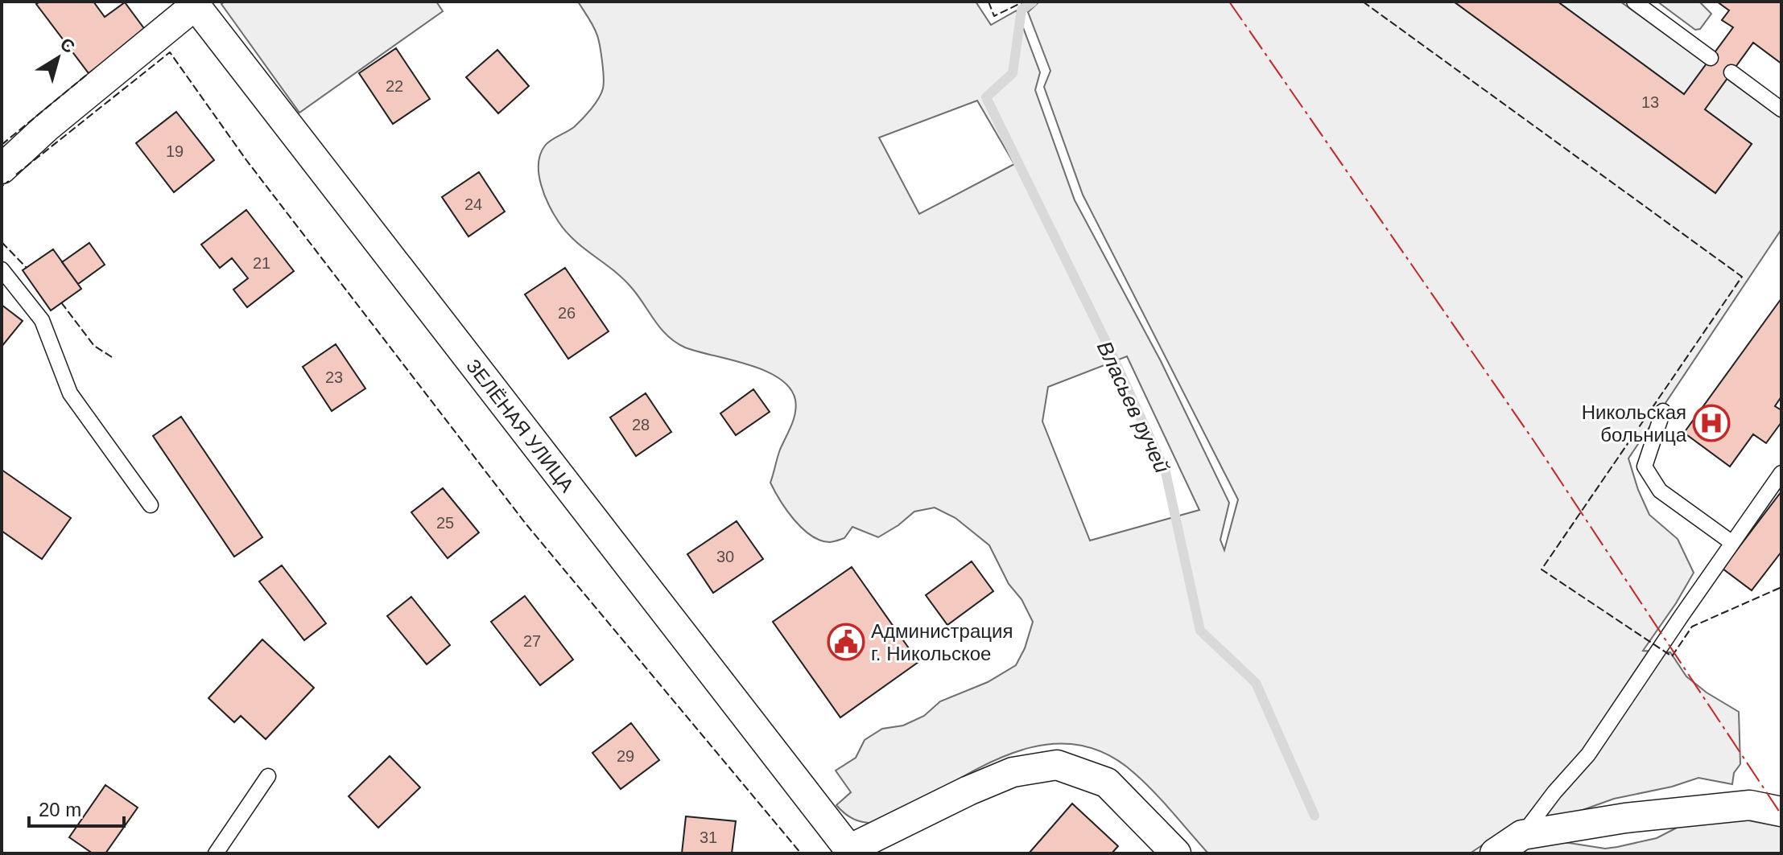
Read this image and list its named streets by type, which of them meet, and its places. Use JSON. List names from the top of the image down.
{
  "streets": {
    "street": ["ЗЕЛЁНАЯ УЛИЦА"]
  },
  "water": ["Власьев ручей"],
  "places": {
    "hospital": ["Никольская больница"],
    "public building": ["Администрация г. Никольское"]
  },
  "house_numbers": [
    "22",
    "13",
    "19",
    "24",
    "21",
    "26",
    "23",
    "28",
    "25",
    "30",
    "27",
    "29",
    "31"
  ],
  "scale_bar": "20 m",
  "north": "top right"
}
